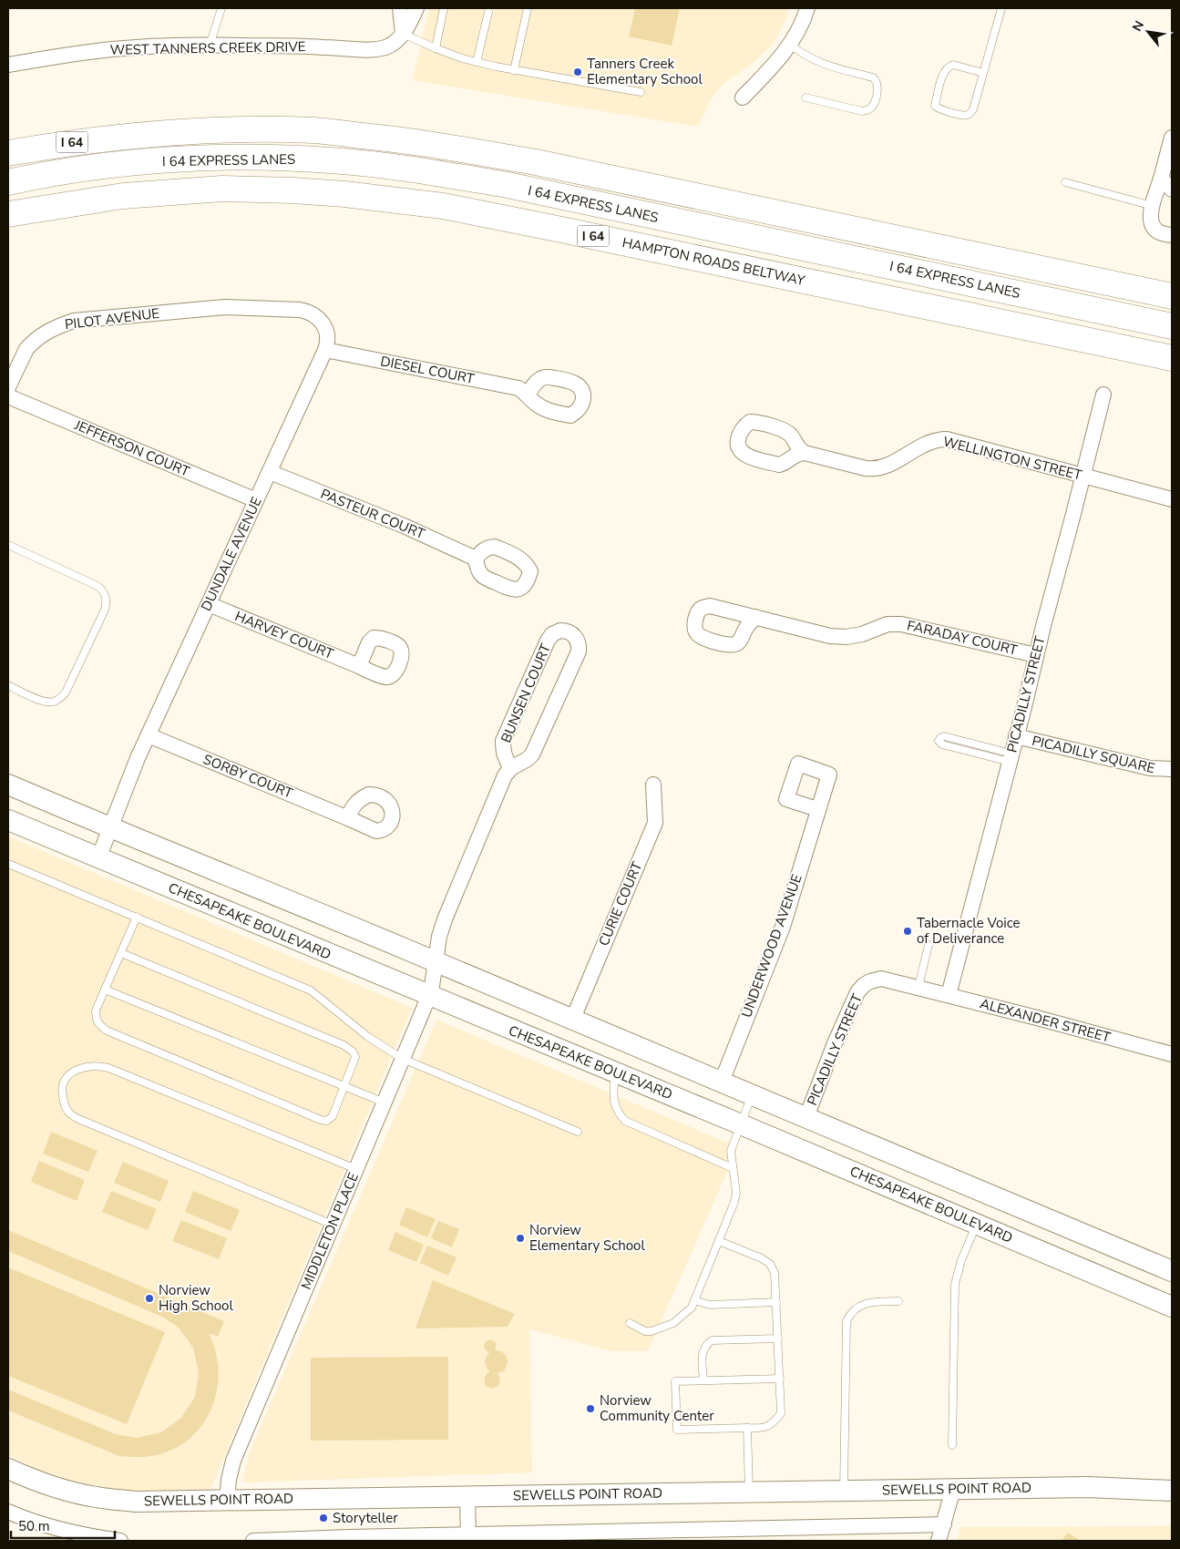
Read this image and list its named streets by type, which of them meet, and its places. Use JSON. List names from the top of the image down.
{
  "streets": {
    "highway": ["I 64", "I 64 EXPRESS LANES", "HAMPTON ROADS BELTWAY"],
    "main road": ["CHESAPEAKE BOULEVARD", "SEWELLS POINT ROAD"],
    "street": [
      "WEST TANNERS CREEK DRIVE",
      "PILOT AVENUE",
      "DIESEL COURT",
      "JEFFERSON COURT",
      "WELLINGTON STREET",
      "PASTEUR COURT",
      "DUNDALE AVENUE",
      "HARVEY COURT",
      "FARADAY COURT",
      "BUNSEN COURT",
      "PICADILLY STREET",
      "PICADILLY SQUARE",
      "SORBY COURT",
      "CURIE COURT",
      "UNDERWOOD AVENUE",
      "ALEXANDER STREET",
      "MIDDLETON PLACE"
    ]
  },
  "crossings": [
    ["PILOT AVENUE", "DUNDALE AVENUE"],
    ["DIESEL COURT", "DUNDALE AVENUE"],
    ["JEFFERSON COURT", "DUNDALE AVENUE"],
    ["WELLINGTON STREET", "PICADILLY STREET"],
    ["PASTEUR COURT", "DUNDALE AVENUE"],
    ["DUNDALE AVENUE", "HARVEY COURT"],
    ["DUNDALE AVENUE", "SORBY COURT"],
    ["DUNDALE AVENUE", "CHESAPEAKE BOULEVARD"],
    ["FARADAY COURT", "PICADILLY STREET"],
    ["BUNSEN COURT", "MIDDLETON PLACE"],
    ["PICADILLY STREET", "PICADILLY SQUARE"],
    ["PICADILLY STREET", "ALEXANDER STREET"],
    ["CHESAPEAKE BOULEVARD", "MIDDLETON PLACE"],
    ["MIDDLETON PLACE", "SEWELLS POINT ROAD"]
  ],
  "places": [
    "Tanners Creek Elementary School",
    "Tabernacle Voice of Deliverance",
    "Norview Elementary School",
    "Norview High School",
    "Norview Community Center",
    "Storyteller"
  ],
  "scale_bar": "50 m",
  "north": "top left"
}
